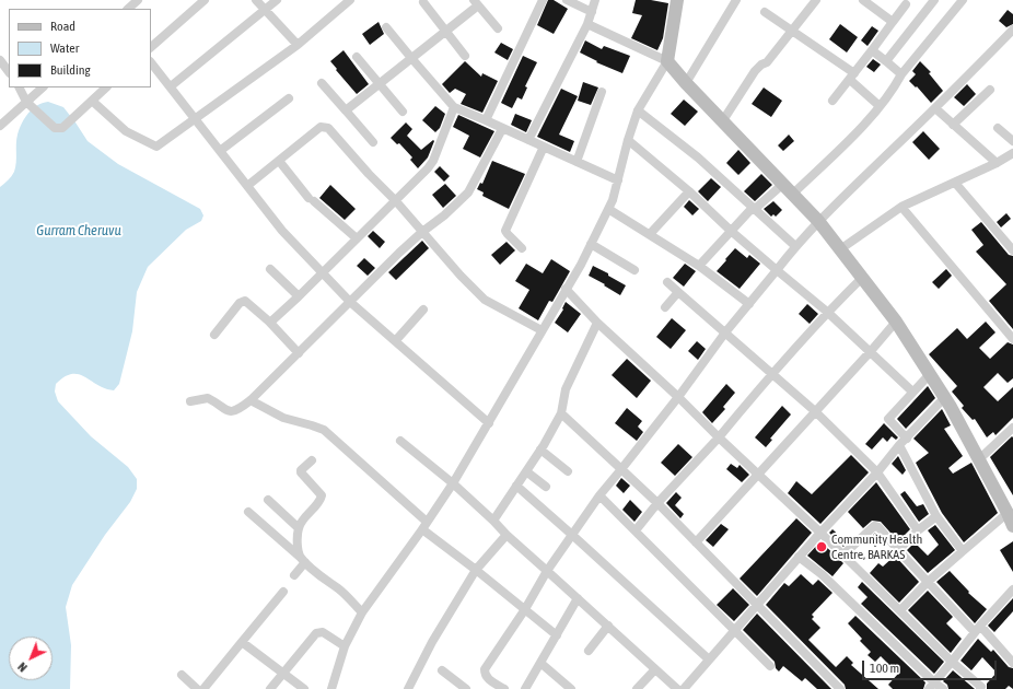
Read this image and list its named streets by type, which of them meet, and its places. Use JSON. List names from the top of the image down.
{
  "water": ["Gurram Cheruvu"],
  "places": ["Community Health Centre, BARKAS"],
  "legend": ["Road", "Water", "Building"],
  "scale_bar": "100 m",
  "north": "bottom left"
}
